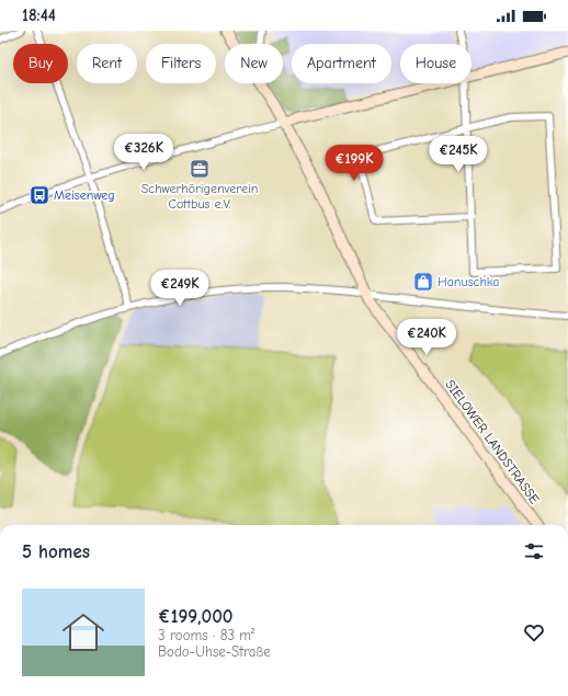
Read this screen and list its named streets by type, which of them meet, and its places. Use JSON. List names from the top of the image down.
{
  "streets": {
    "main road": ["SIELOWER LANDSTRASSE"]
  },
  "places": {
    "office": ["Schwerhörigenverein Cottbus e.V."],
    "bus stop": ["Meisenweg"],
    "shop": ["Hanuschka"]
  },
  "page": {
    "status": "18:44",
    "chip": [
      "Buy",
      "Rent",
      "Filters",
      "New",
      "Apartment",
      "House"
    ],
    "price": [
      "€326K",
      "€245K",
      "€199K",
      "€249K",
      "€240K"
    ],
    "heading": "5 homes",
    "list": [
      {
        "name": "€199,000",
        "note": "3 rooms · 83 m² · Bodo-Uhse-Straße"
      }
    ]
  }
}
